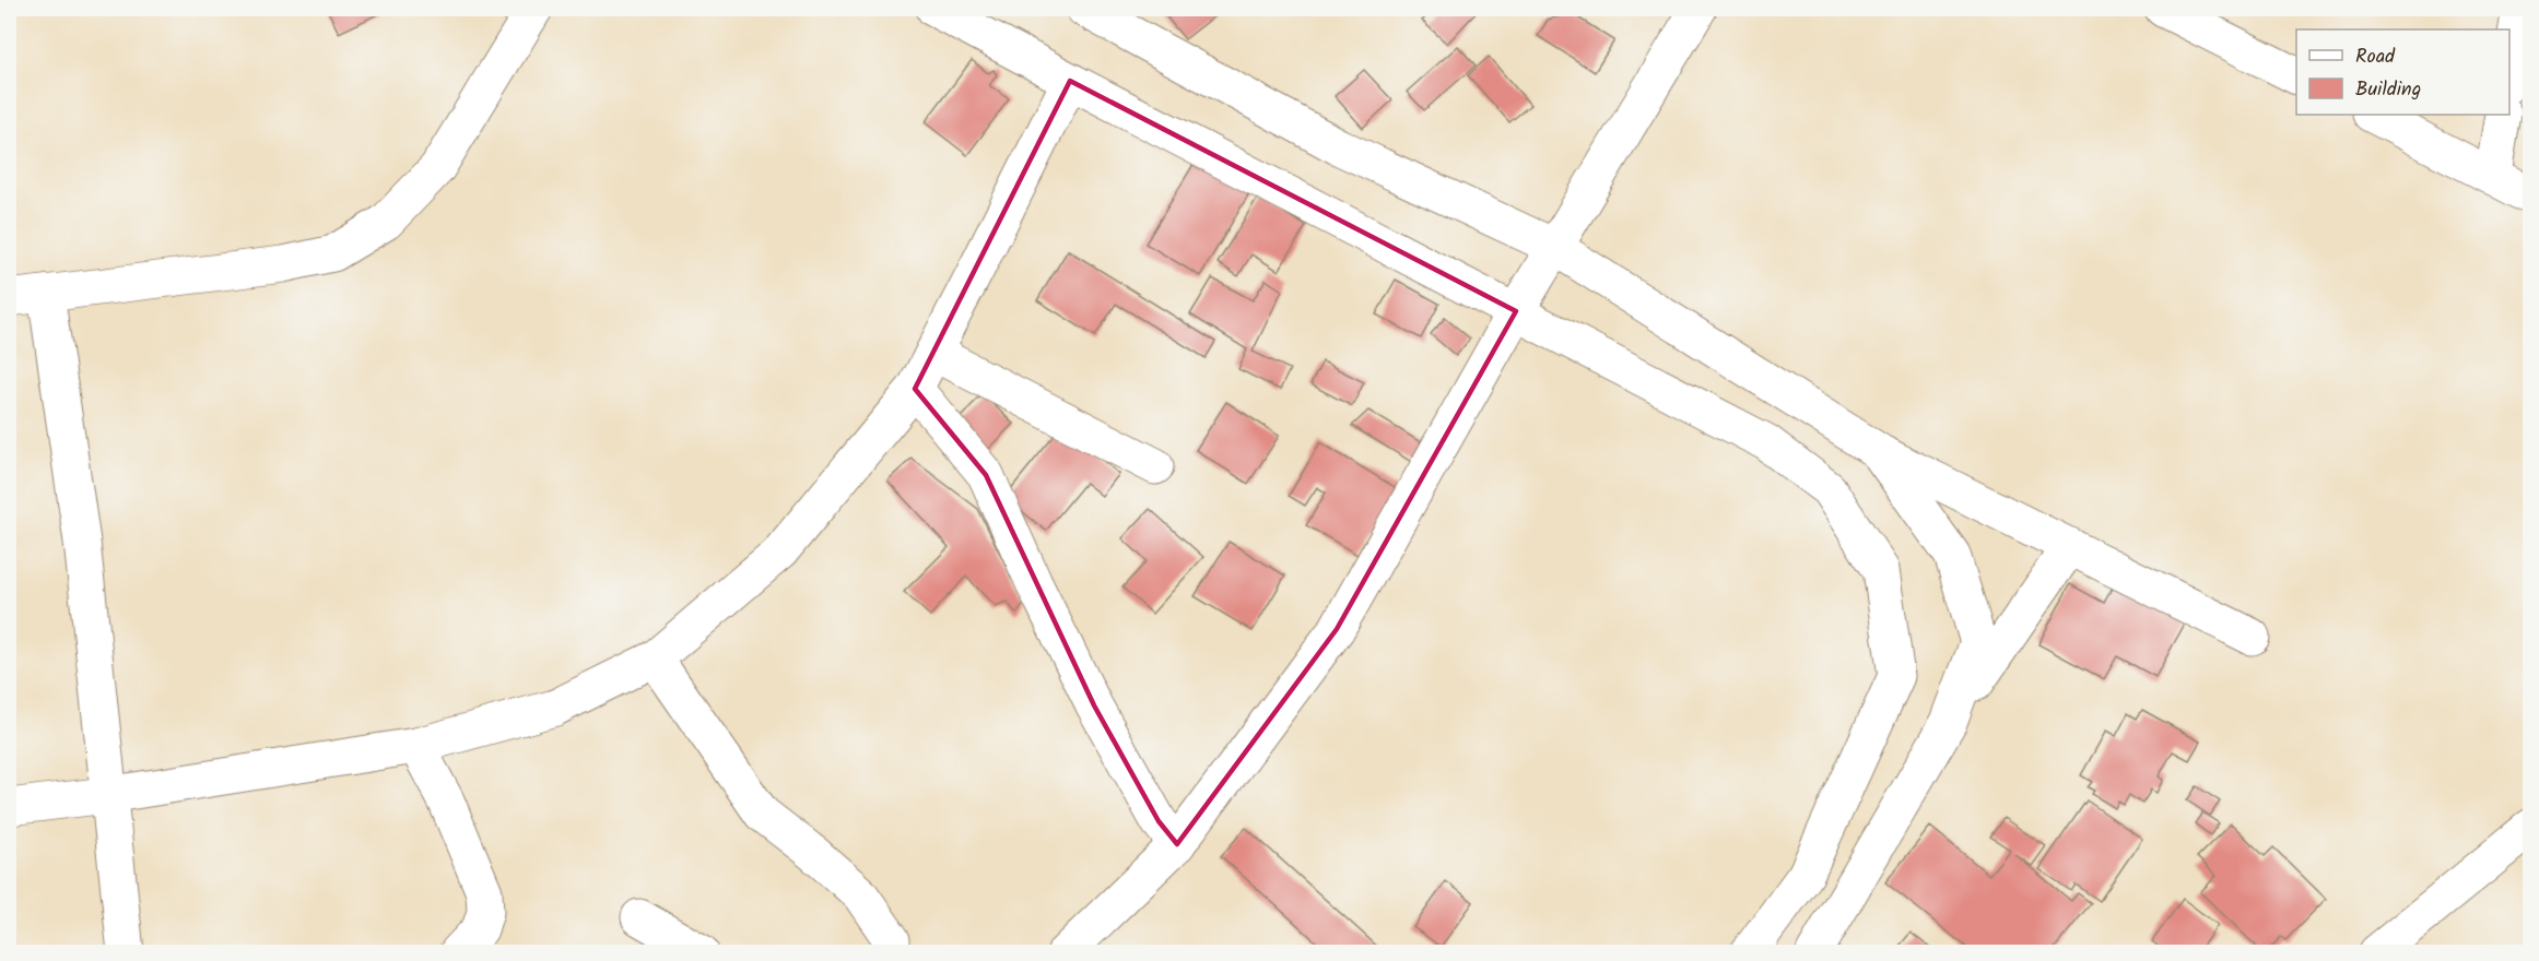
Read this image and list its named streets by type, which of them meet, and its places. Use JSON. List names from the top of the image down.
{
  "legend": ["Road", "Building"]
}
